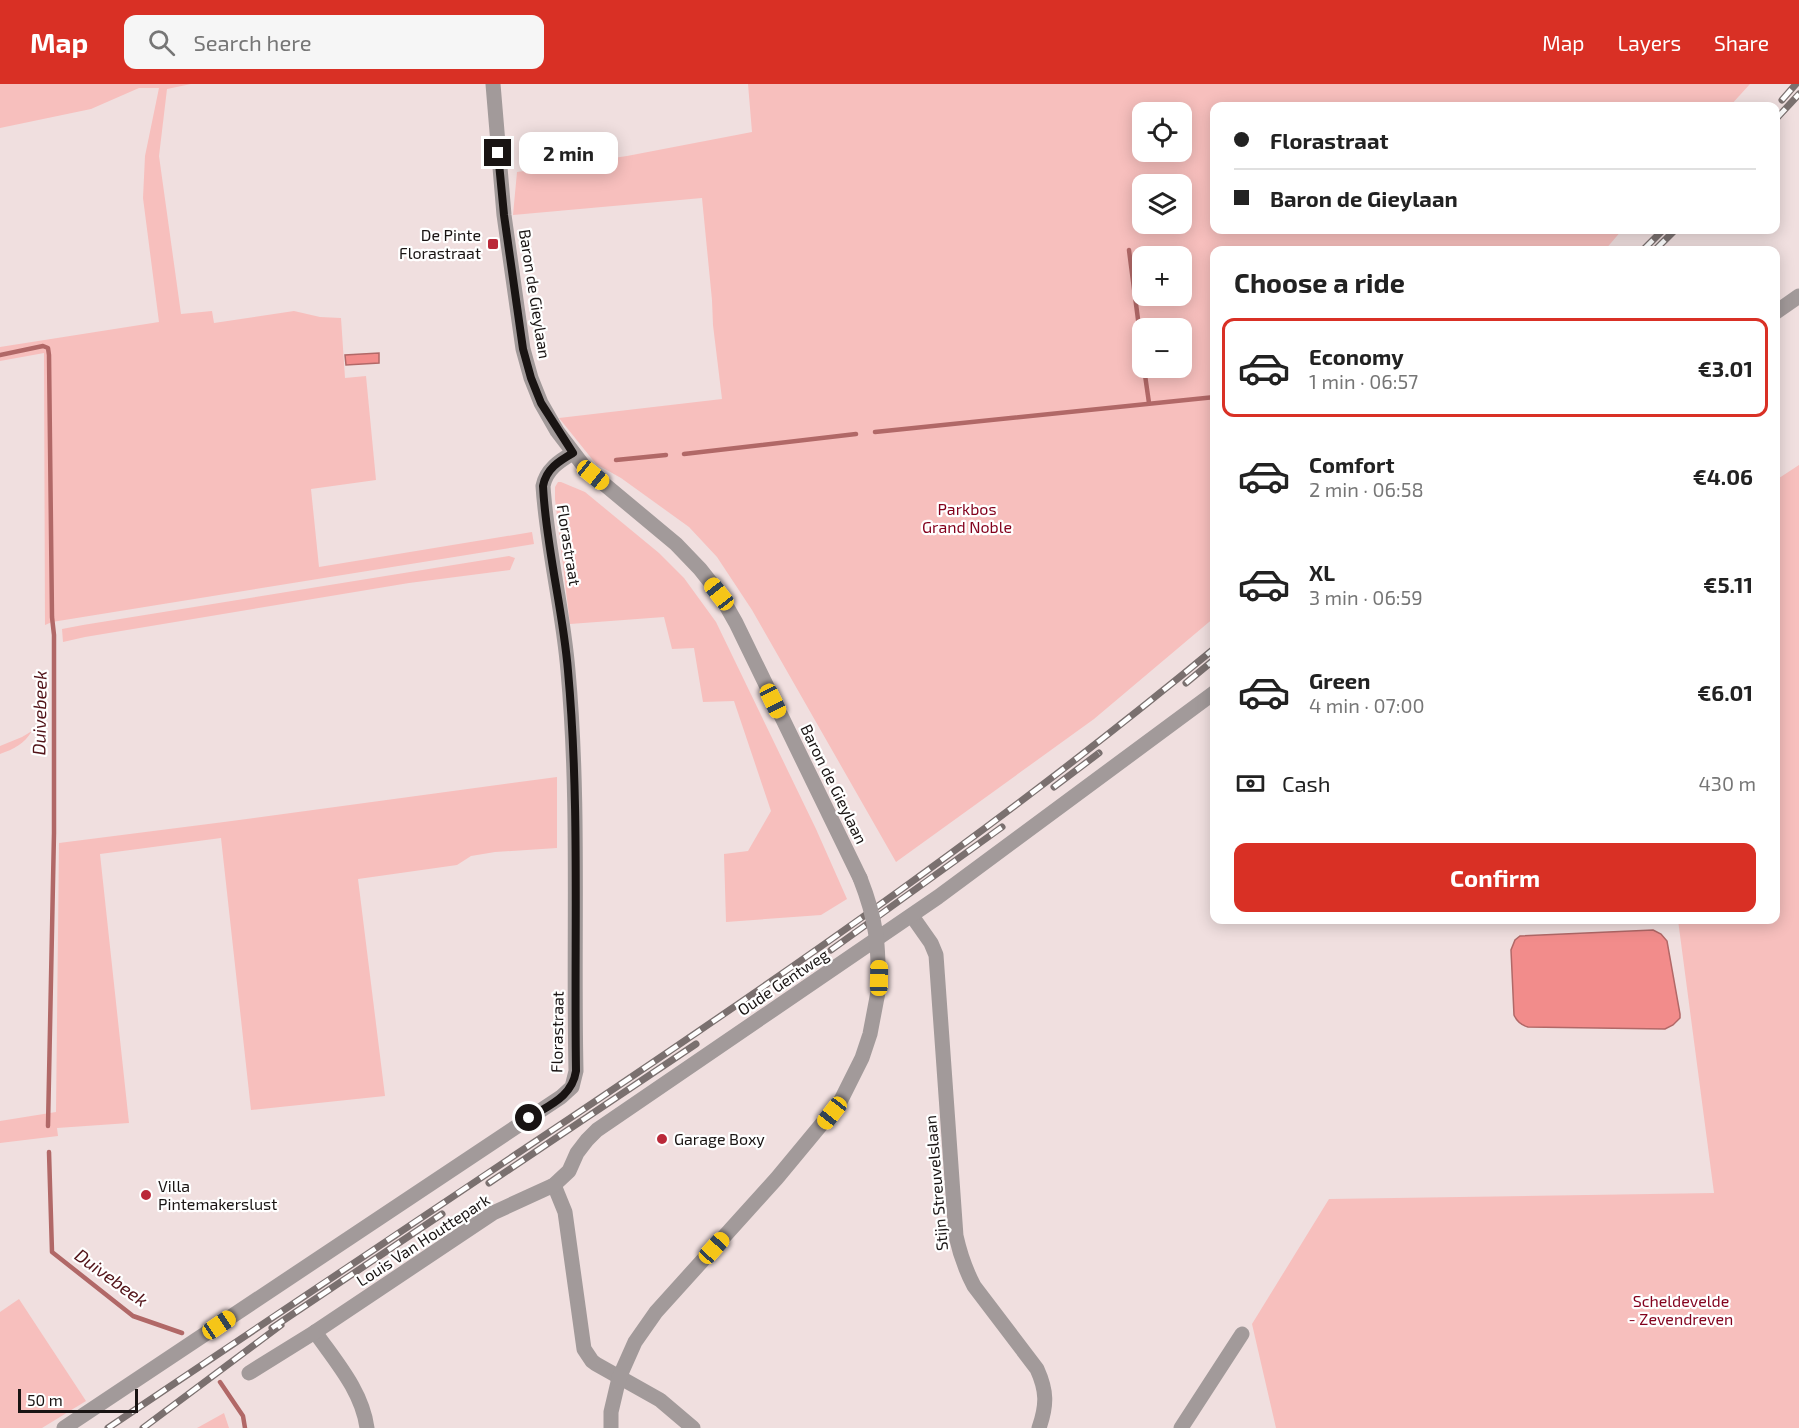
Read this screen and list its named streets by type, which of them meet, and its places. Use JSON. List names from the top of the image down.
{
  "streets": {
    "street": [
      "Baron de Gieylaan",
      "Florastraat",
      "Oude Gentweg",
      "Stijn Streuvelslaan",
      "Louis Van Houttepark"
    ]
  },
  "crossings": [
    ["Baron de Gieylaan", "Florastraat"],
    ["Oude Gentweg", "Stijn Streuvelslaan"],
    ["Oude Gentweg", "Louis Van Houttepark"]
  ],
  "water": ["Duivebeek"],
  "parks": ["Parkbos Grand Noble", "Scheldevelde - Zevendreven"],
  "places": {
    "transit": ["De Pinte Florastraat"],
    "other": ["Garage Boxy", "Villa Pintemakerslust"]
  },
  "scale_bar": "50 m",
  "page": {
    "header": "Map",
    "search": "Search here",
    "nav": ["Map", "Layers", "Share"],
    "map_buttons": ["+", "−"],
    "banner": ["Florastraat", "Baron de Gieylaan"],
    "bubble": "2 min",
    "heading": "Choose a ride",
    "list": [
      {
        "name": "Economy",
        "note": "1 min · 06:57",
        "value": "€3.01"
      },
      {
        "name": "Comfort",
        "note": "2 min · 06:58",
        "value": "€4.06"
      },
      {
        "name": "XL",
        "note": "3 min · 06:59",
        "value": "€5.11"
      },
      {
        "name": "Green",
        "note": "4 min · 07:00",
        "value": "€6.01"
      }
    ],
    "pay": ["Cash", "430 m"],
    "buttons": "Confirm",
    "scale": "50 m"
  }
}
